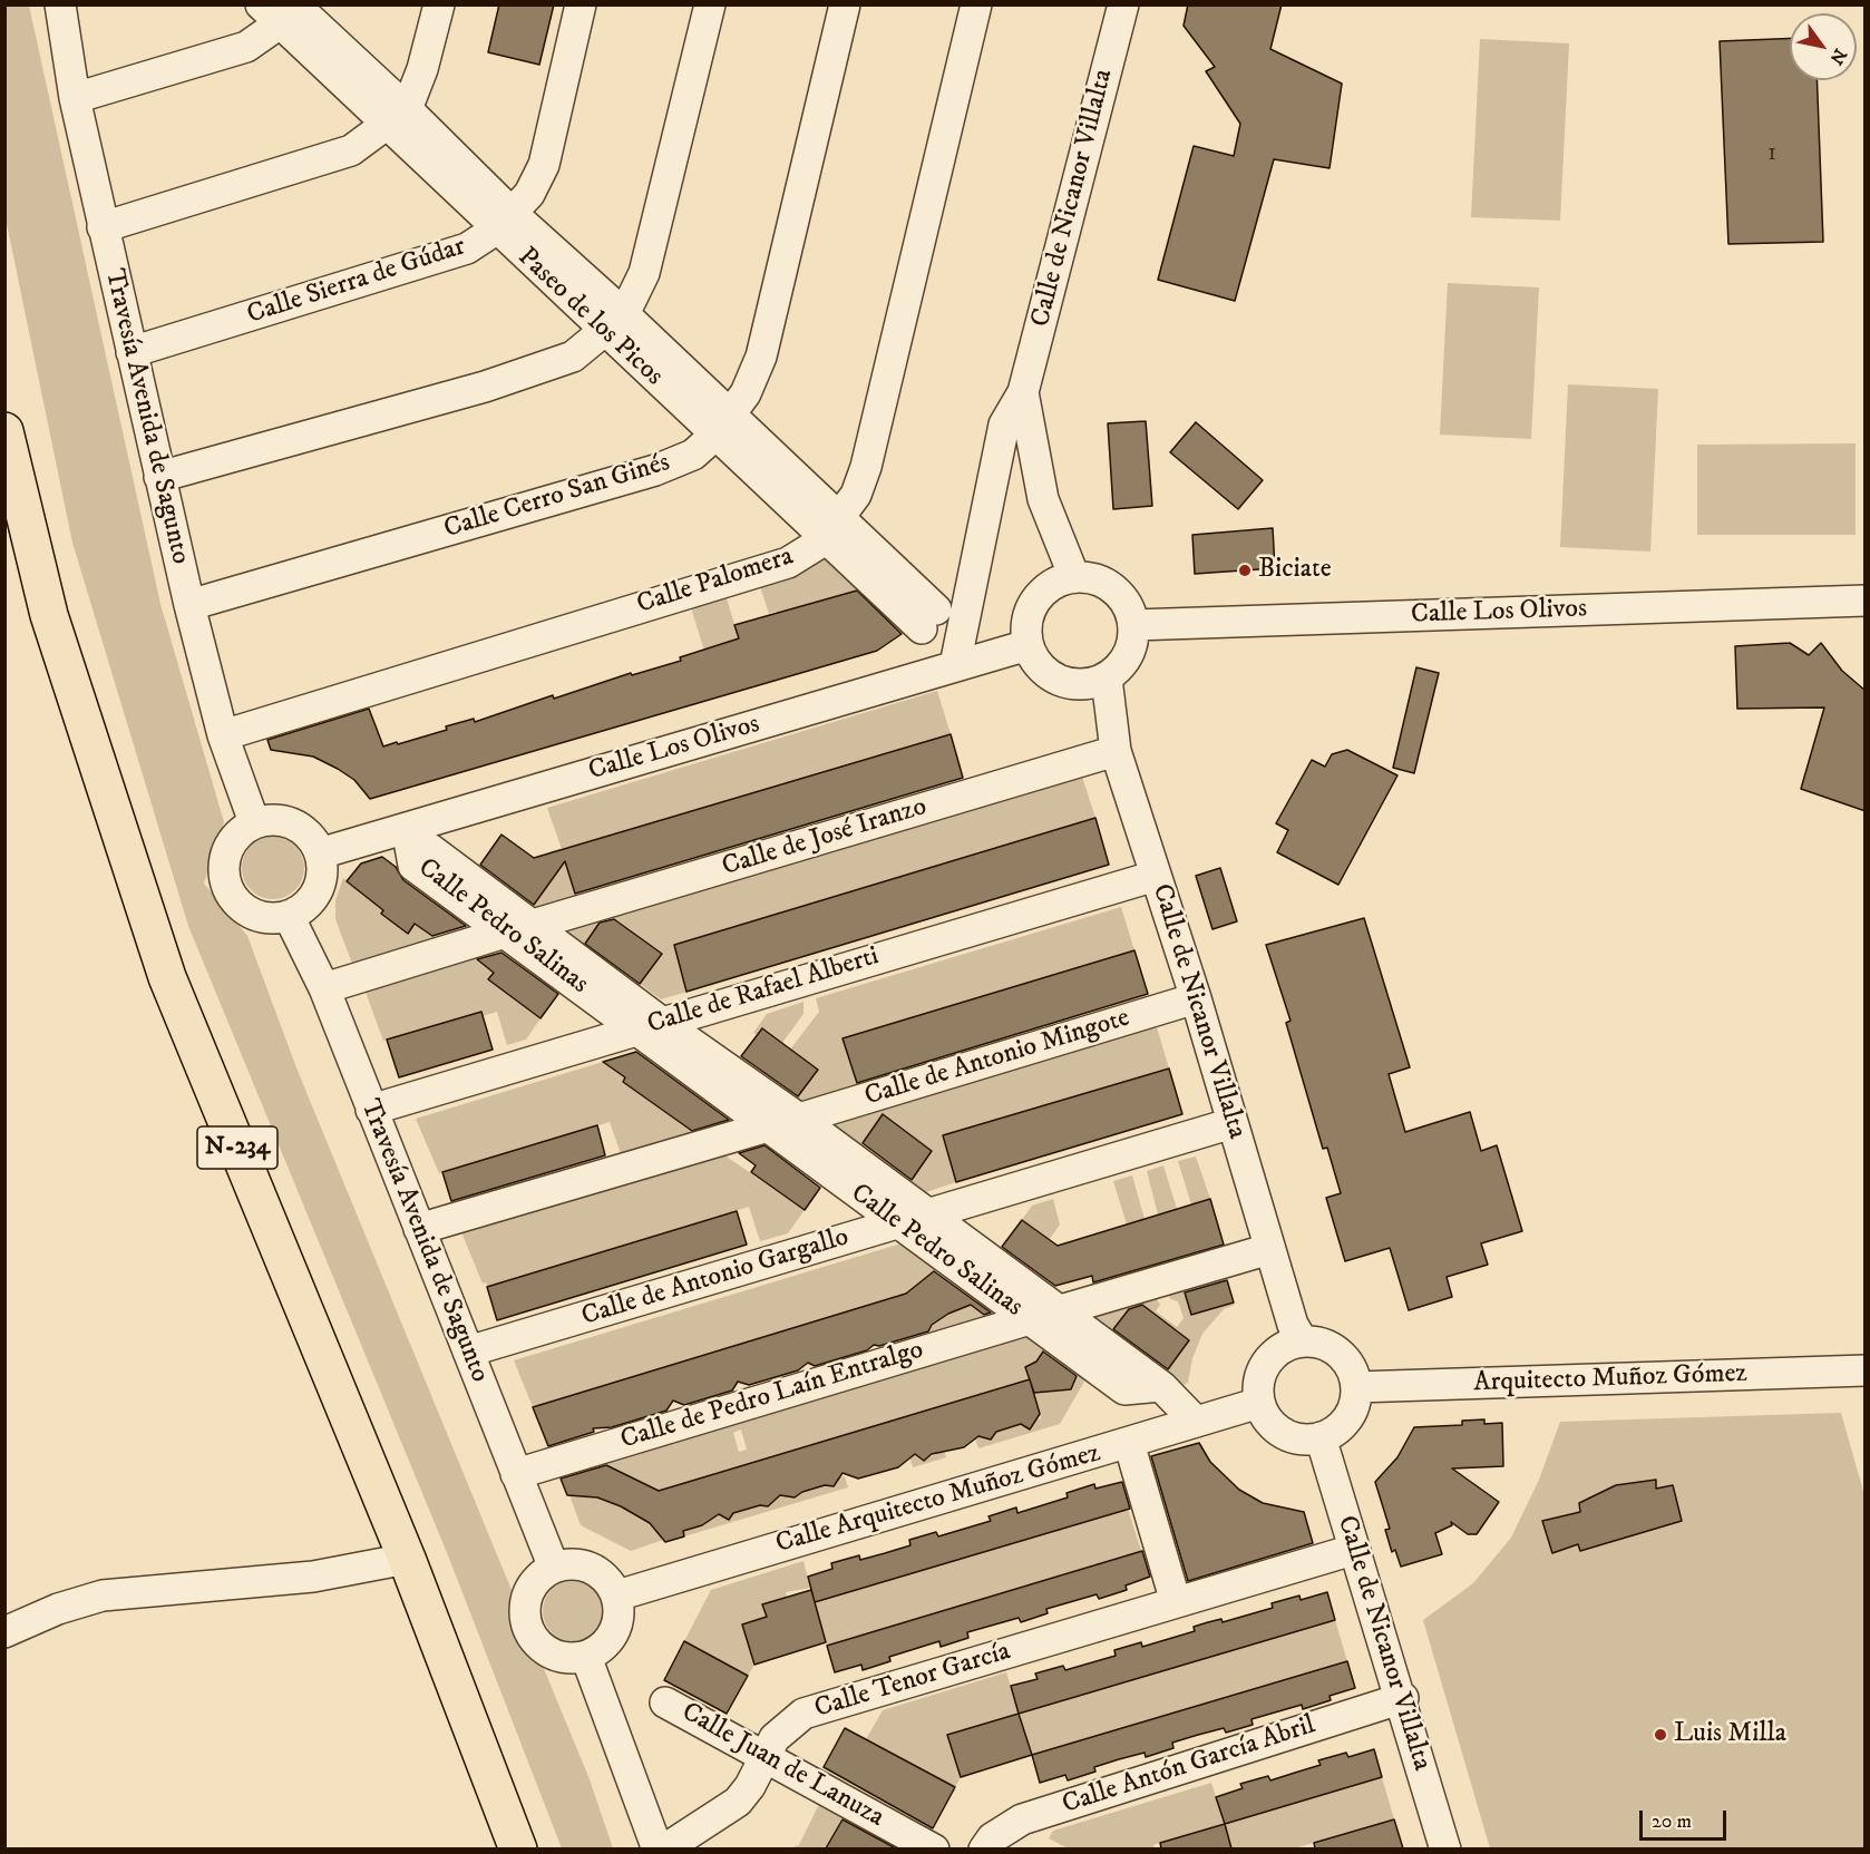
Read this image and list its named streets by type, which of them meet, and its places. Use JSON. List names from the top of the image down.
{
  "streets": {
    "highway": ["N-234"],
    "street": [
      "Calle de Nicanor Villalta",
      "Calle Sierra de Gúdar",
      "Paseo de los Picos",
      "Travesía Avenida de Sagunto",
      "Calle Cerro San Ginés",
      "Calle Palomera",
      "Calle Los Olivos",
      "Calle de José Iranzo",
      "Calle Pedro Salinas",
      "Calle de Rafael Alberti",
      "Calle de Antonio Mingote",
      "Calle de Antonio Gargallo",
      "Arquitecto Muñoz Gómez",
      "Calle de Pedro Laín Entralgo",
      "Calle Arquitecto Muñoz Gómez",
      "Calle Tenor García",
      "Calle Juan de Lanuza",
      "Calle Antón García Abril"
    ]
  },
  "crossings": [
    ["Calle de Nicanor Villalta", "Calle Los Olivos"],
    ["Calle de Nicanor Villalta", "Calle de José Iranzo"],
    ["Calle de Nicanor Villalta", "Calle de Rafael Alberti"],
    ["Calle de Nicanor Villalta", "Calle de Antonio Mingote"],
    ["Calle de Nicanor Villalta", "Calle de Antonio Gargallo"],
    ["Calle de Nicanor Villalta", "Arquitecto Muñoz Gómez"],
    ["Calle de Nicanor Villalta", "Calle Arquitecto Muñoz Gómez"],
    ["Calle de Nicanor Villalta", "Calle Tenor García"],
    ["Calle de Nicanor Villalta", "Calle Antón García Abril"],
    ["Calle Sierra de Gúdar", "Paseo de los Picos"],
    ["Calle Sierra de Gúdar", "Travesía Avenida de Sagunto"],
    ["Paseo de los Picos", "Calle Cerro San Ginés"],
    ["Paseo de los Picos", "Calle Palomera"],
    ["Travesía Avenida de Sagunto", "Calle Cerro San Ginés"],
    ["Travesía Avenida de Sagunto", "Calle Palomera"],
    ["Travesía Avenida de Sagunto", "Calle Los Olivos"],
    ["Travesía Avenida de Sagunto", "Calle de José Iranzo"],
    ["Travesía Avenida de Sagunto", "Calle de Rafael Alberti"],
    ["Travesía Avenida de Sagunto", "Calle de Antonio Gargallo"],
    ["Travesía Avenida de Sagunto", "Calle de Pedro Laín Entralgo"],
    ["Travesía Avenida de Sagunto", "Calle Arquitecto Muñoz Gómez"],
    ["Calle de José Iranzo", "Calle Pedro Salinas"],
    ["Calle Pedro Salinas", "Calle de Rafael Alberti"],
    ["Calle Pedro Salinas", "Calle de Antonio Mingote"],
    ["Calle Pedro Salinas", "Calle de Antonio Gargallo"],
    ["Calle Pedro Salinas", "Calle de Pedro Laín Entralgo"],
    ["Calle Pedro Salinas", "Calle Arquitecto Muñoz Gómez"],
    ["Arquitecto Muñoz Gómez", "Calle Arquitecto Muñoz Gómez"],
    ["Calle Tenor García", "Calle Juan de Lanuza"]
  ],
  "places": ["Biciate", "Luis Milla"],
  "house_numbers": ["1"],
  "scale_bar": "20 m",
  "north": "bottom right"
}
